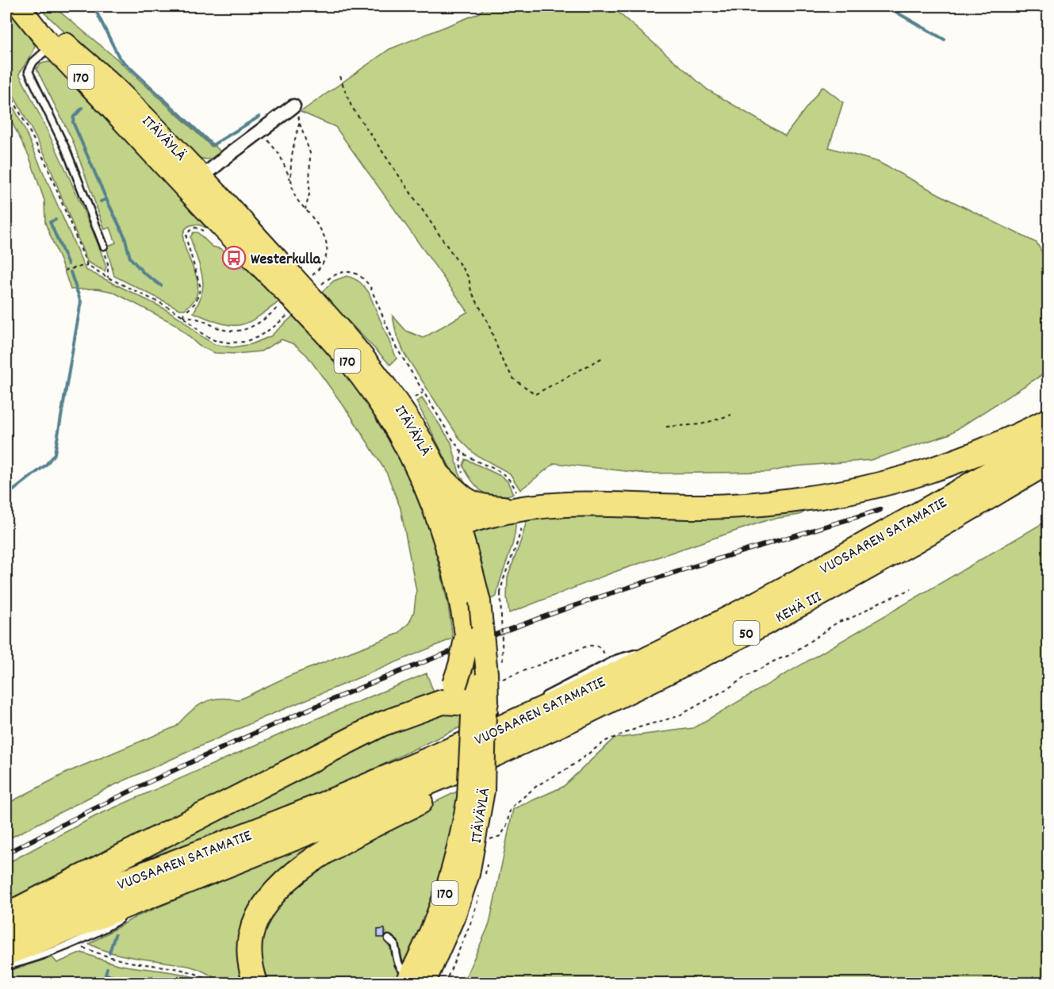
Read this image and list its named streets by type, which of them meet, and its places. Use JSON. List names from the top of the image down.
{
  "streets": {
    "highway": ["VUOSAAREN SATAMATIE", "KEHÄ III", "50"],
    "main road": ["170", "ITÄVÄYLÄ"]
  },
  "crossings": [
    ["ITÄVÄYLÄ", "VUOSAAREN SATAMATIE"],
    ["ITÄVÄYLÄ", "KEHÄ III"],
    ["VUOSAAREN SATAMATIE", "KEHÄ III"]
  ],
  "places": {
    "bus stop": ["Westerkulla"]
  }
}
